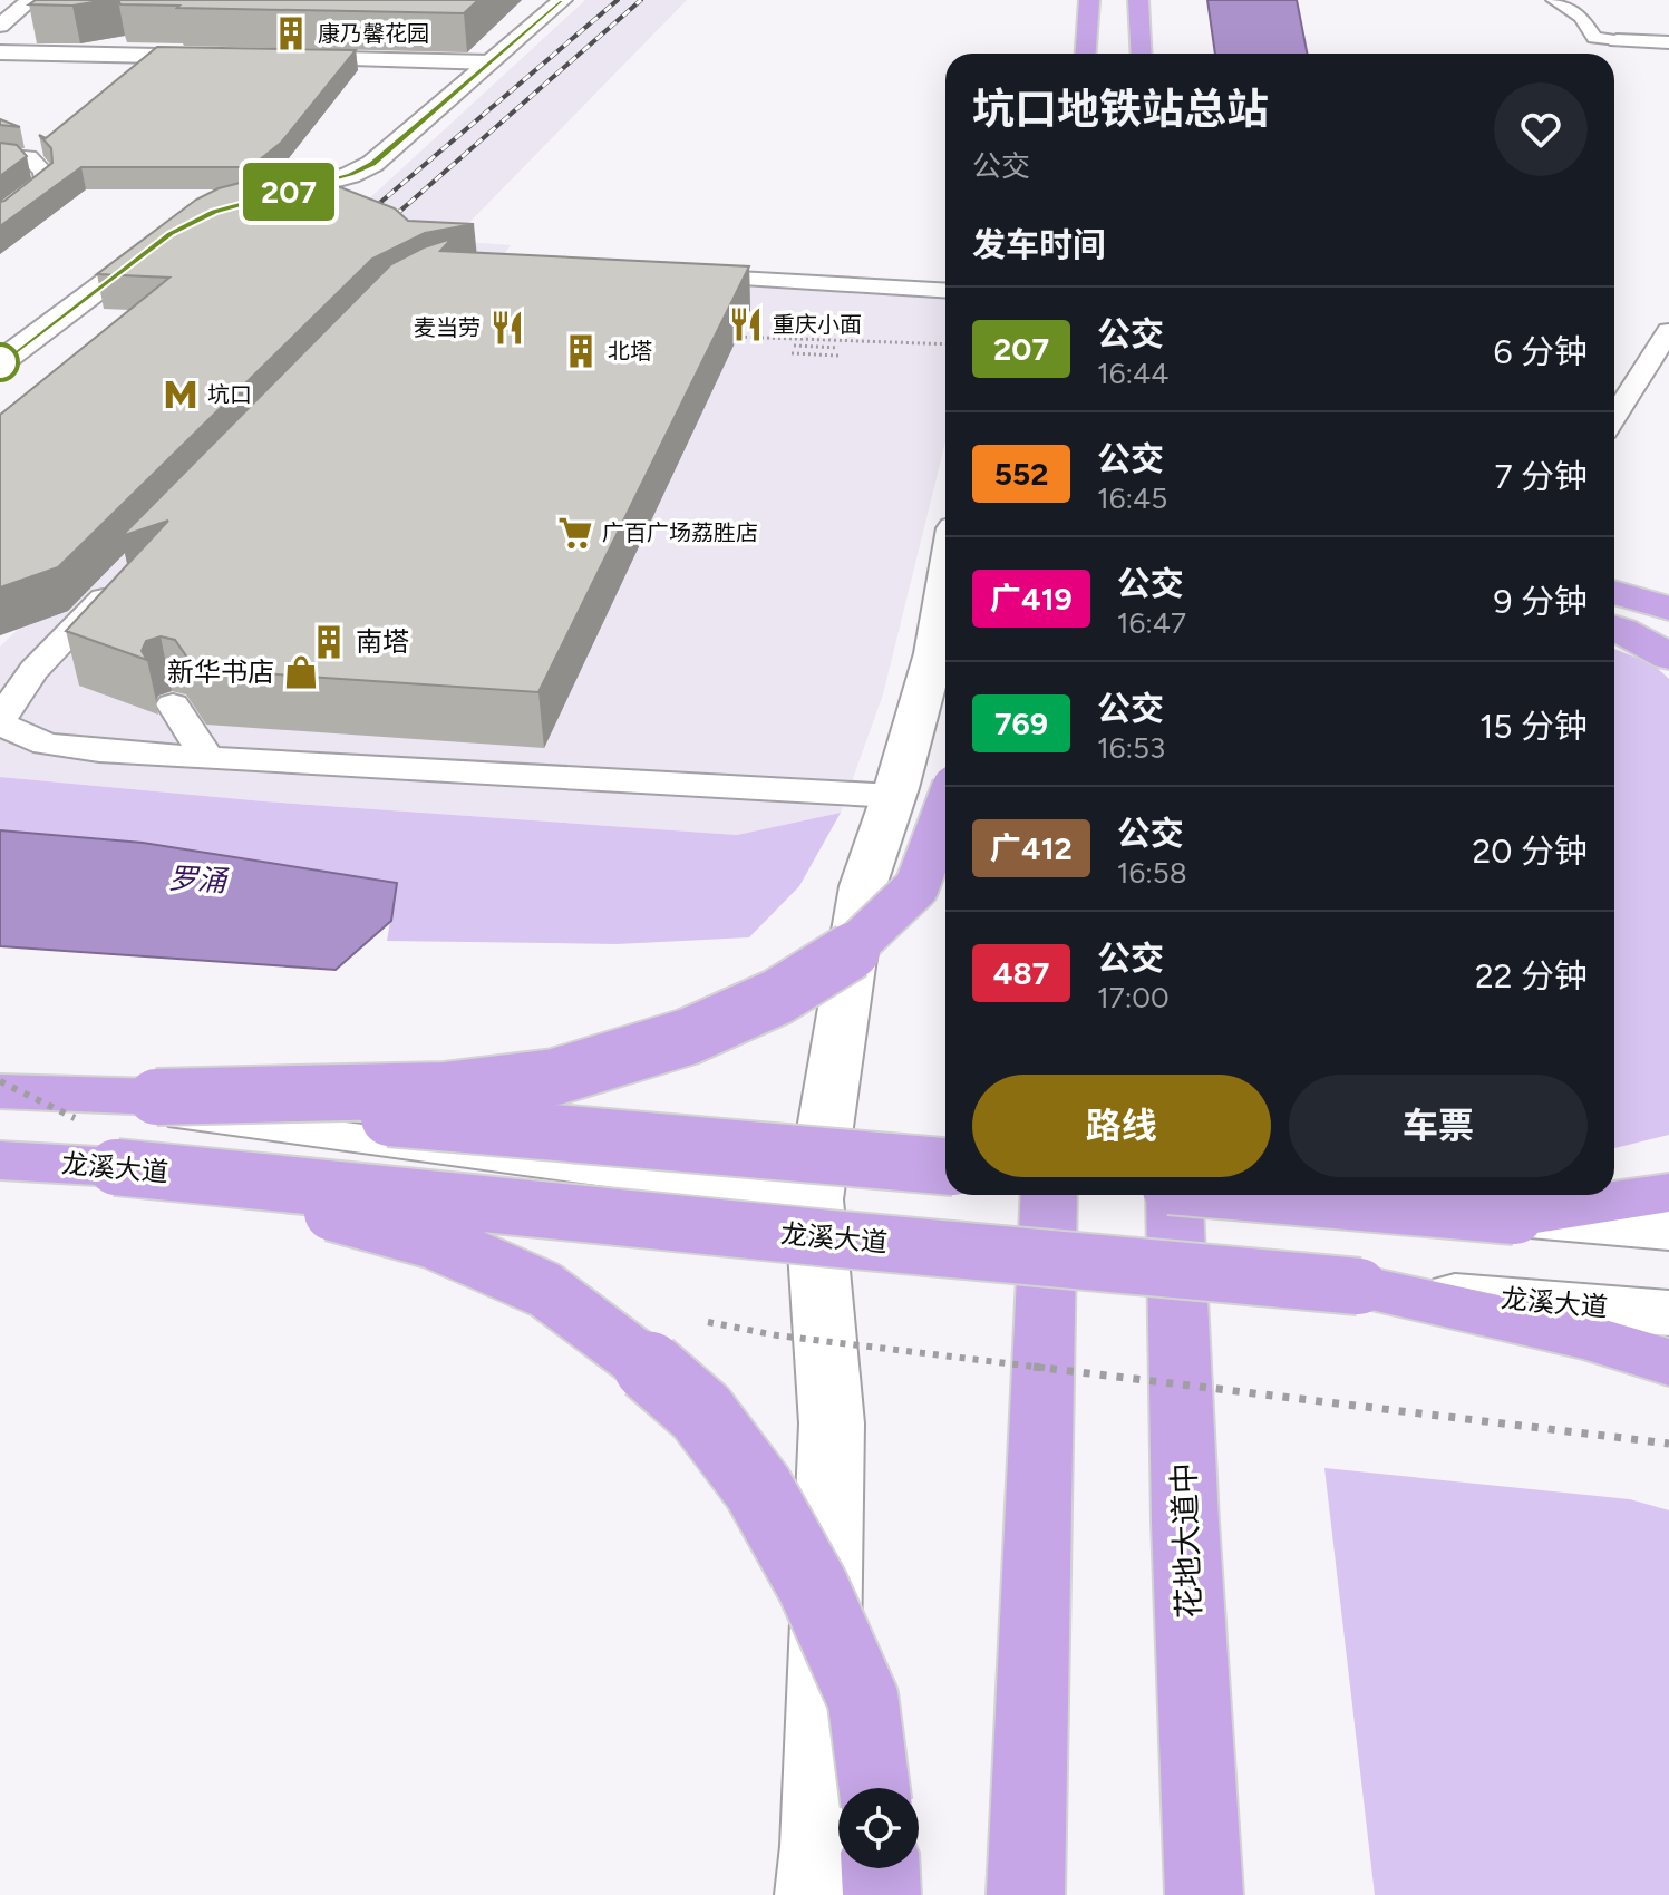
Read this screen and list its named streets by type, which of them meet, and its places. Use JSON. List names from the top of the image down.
{
  "streets": {
    "main road": ["龙溪大道", "花地大道中"]
  },
  "water": ["罗涌"],
  "places": {
    "building": ["康乃馨花园", "北塔", "南塔"],
    "restaurant": ["重庆小面", "麦当劳"],
    "metro station": ["坑口"],
    "supermarket": ["广百广场荔胜店"],
    "shop": ["新华书店"]
  },
  "lines": ["bus line 207"],
  "page": {
    "on_map": "207",
    "heading": [
      ["坑口地铁站总站", "公交"],
      "发车时间"
    ],
    "list": [
      {
        "mark": "207",
        "name": "公交",
        "note": "16:44",
        "value": "6 分钟"
      },
      {
        "mark": "552",
        "name": "公交",
        "note": "16:45",
        "value": "7 分钟"
      },
      {
        "mark": "广419",
        "name": "公交",
        "note": "16:47",
        "value": "9 分钟"
      },
      {
        "mark": "769",
        "name": "公交",
        "note": "16:53",
        "value": "15 分钟"
      },
      {
        "mark": "广412",
        "name": "公交",
        "note": "16:58",
        "value": "20 分钟"
      },
      {
        "mark": "487",
        "name": "公交",
        "note": "17:00",
        "value": "22 分钟"
      }
    ],
    "buttons": ["路线", "车票"]
  }
}
